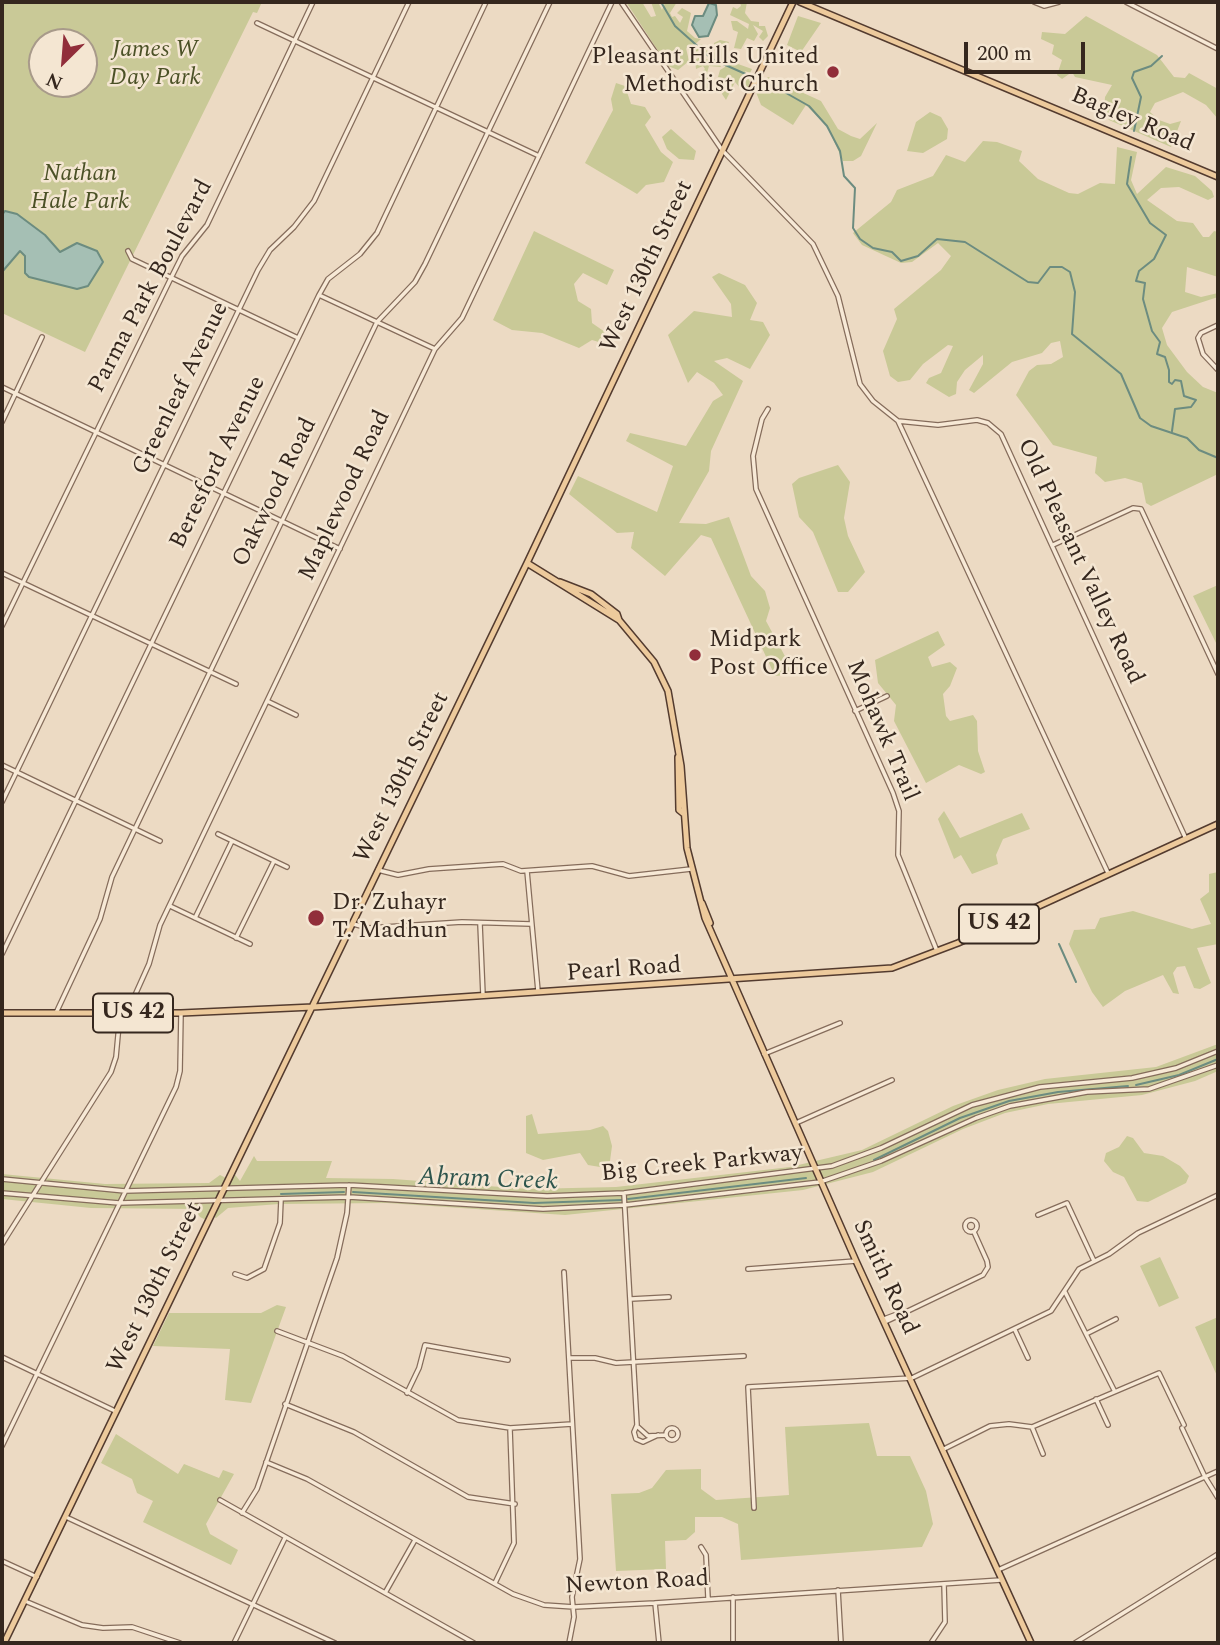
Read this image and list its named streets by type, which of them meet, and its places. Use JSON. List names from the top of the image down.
{
  "streets": {
    "main road": [
      "Bagley Road",
      "West 130th Street",
      "US 42",
      "Pearl Road",
      "Smith Road"
    ],
    "street": [
      "Parma Park Boulevard",
      "Greenleaf Avenue",
      "Beresford Avenue",
      "Oakwood Road",
      "Maplewood Road",
      "Old Pleasant Valley Road",
      "Mohawk Trail",
      "Big Creek Parkway",
      "Newton Road"
    ]
  },
  "crossings": [
    ["West 130th Street", "Pearl Road"],
    ["West 130th Street", "Big Creek Parkway"],
    ["West 130th Street", "Smith Road"],
    ["Oakwood Road", "Pearl Road"],
    ["Maplewood Road", "Pearl Road"],
    ["Old Pleasant Valley Road", "Pearl Road"],
    ["Mohawk Trail", "Pearl Road"],
    ["Pearl Road", "Smith Road"],
    ["Big Creek Parkway", "Smith Road"],
    ["Smith Road", "Newton Road"]
  ],
  "water": ["Abram Creek"],
  "parks": ["James W Day Park", "Nathan Hale Park"],
  "places": ["Pleasant Hills United Methodist Church", "Midpark Post Office", "Dr. Zuhayr T. Madhun"],
  "scale_bar": "200 m",
  "north": "bottom left"
}
